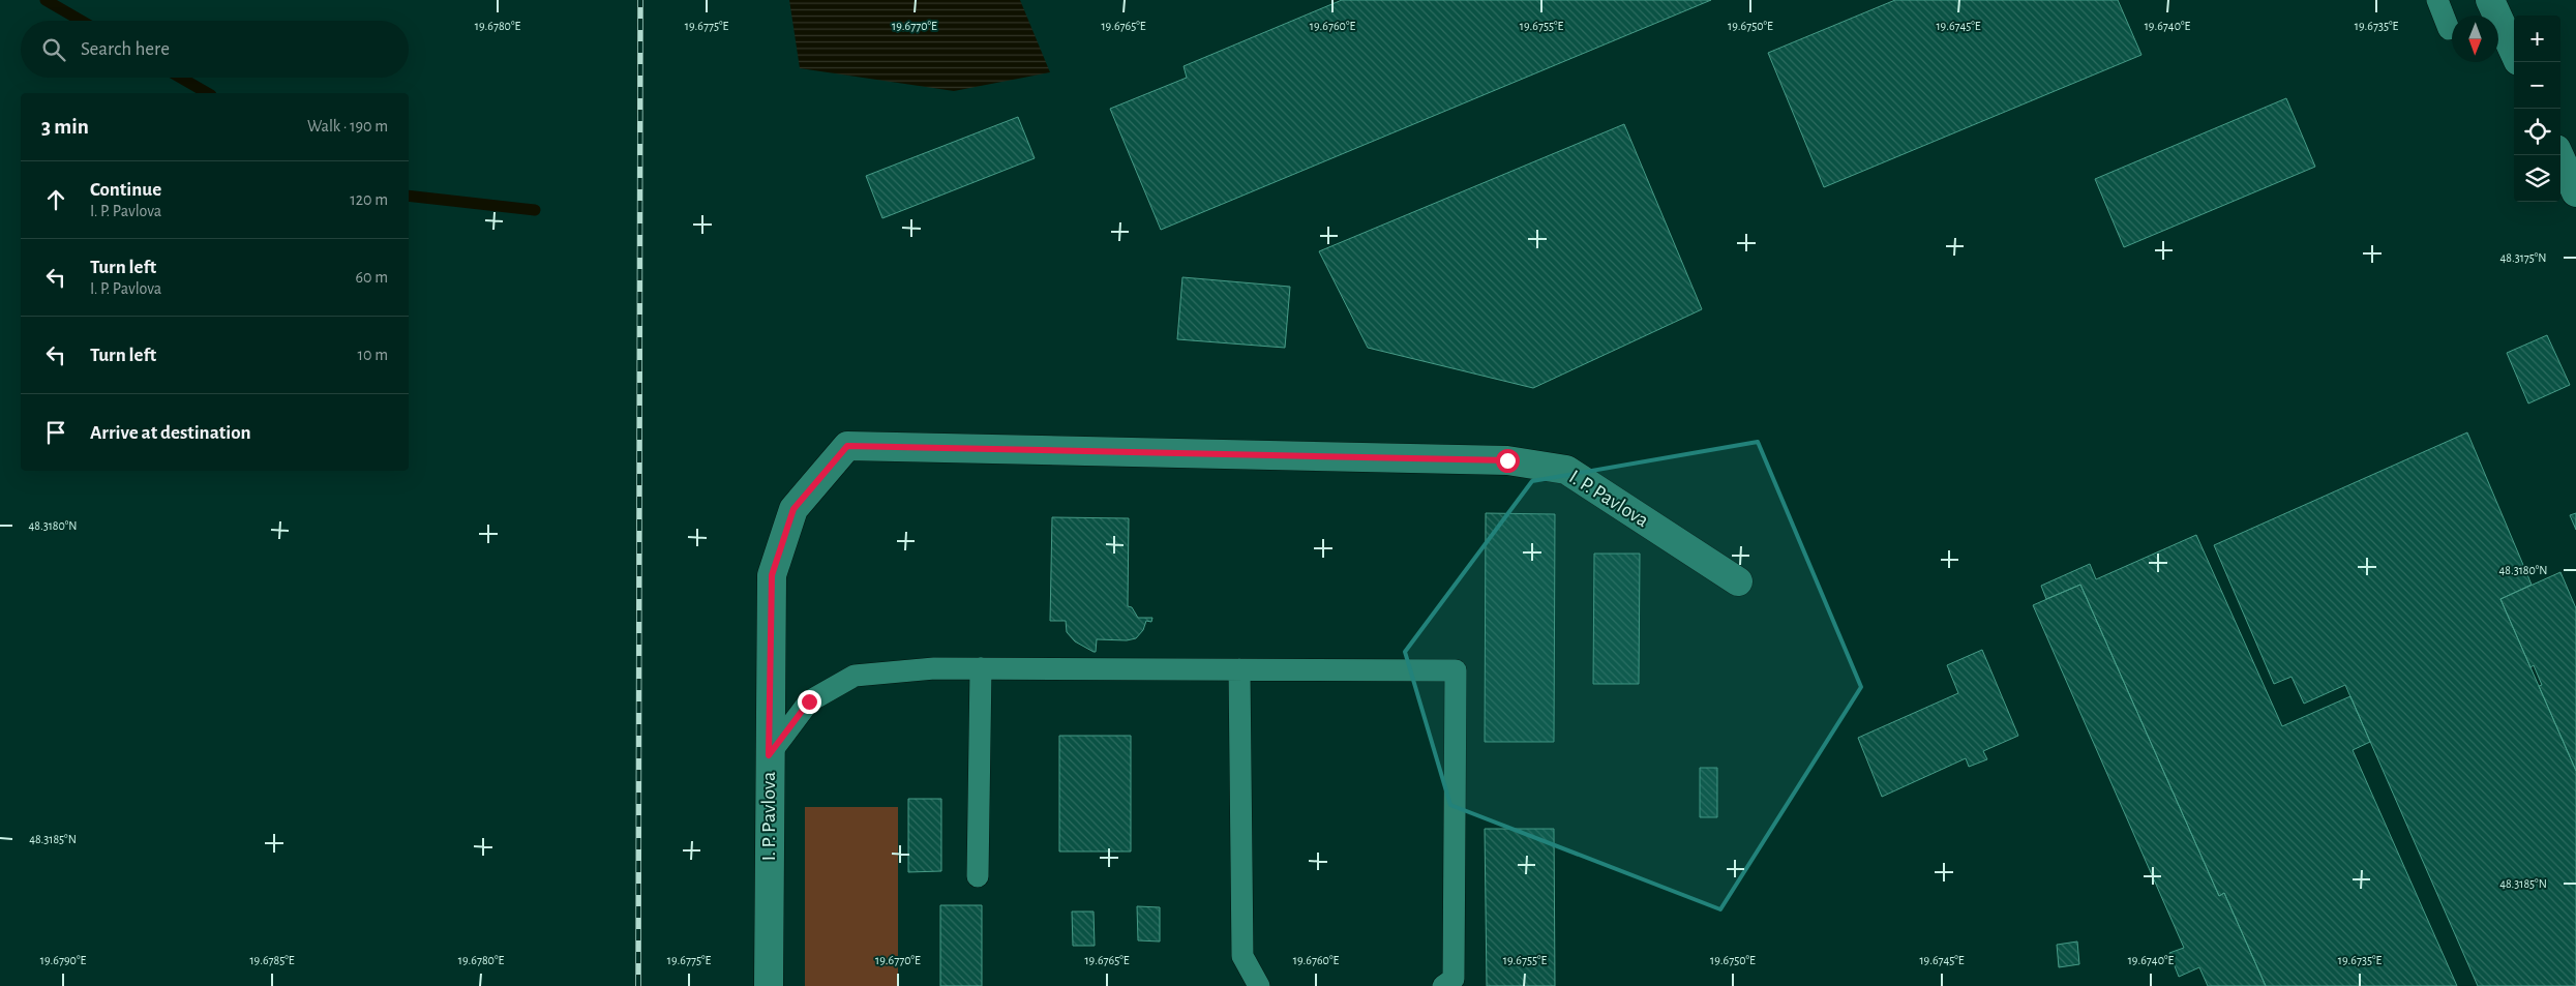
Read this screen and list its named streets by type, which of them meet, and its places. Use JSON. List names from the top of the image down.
{
  "streets": {
    "street": ["I. P. Pavlova"]
  },
  "north": "bottom",
  "page": {
    "map_buttons": ["+", "−"],
    "search": "Search here",
    "heading": ["3 min", "Walk · 190 m"],
    "list": [
      ["Continue", "I. P. Pavlova", "120 m"],
      ["Turn left", "I. P. Pavlova", "60 m"],
      ["Turn left", "10 m"],
      "Arrive at destination"
    ]
  },
  "coordinates": [
    "19.6780°E",
    "19.6775°E",
    "19.6770°E",
    "19.6765°E",
    "19.6760°E",
    "19.6755°E",
    "19.6750°E",
    "19.6745°E",
    "19.6740°E",
    "19.6735°E",
    "48.3175°N",
    "48.3180°N",
    "48.3185°N",
    "19.6790°E",
    "19.6785°E"
  ]
}
